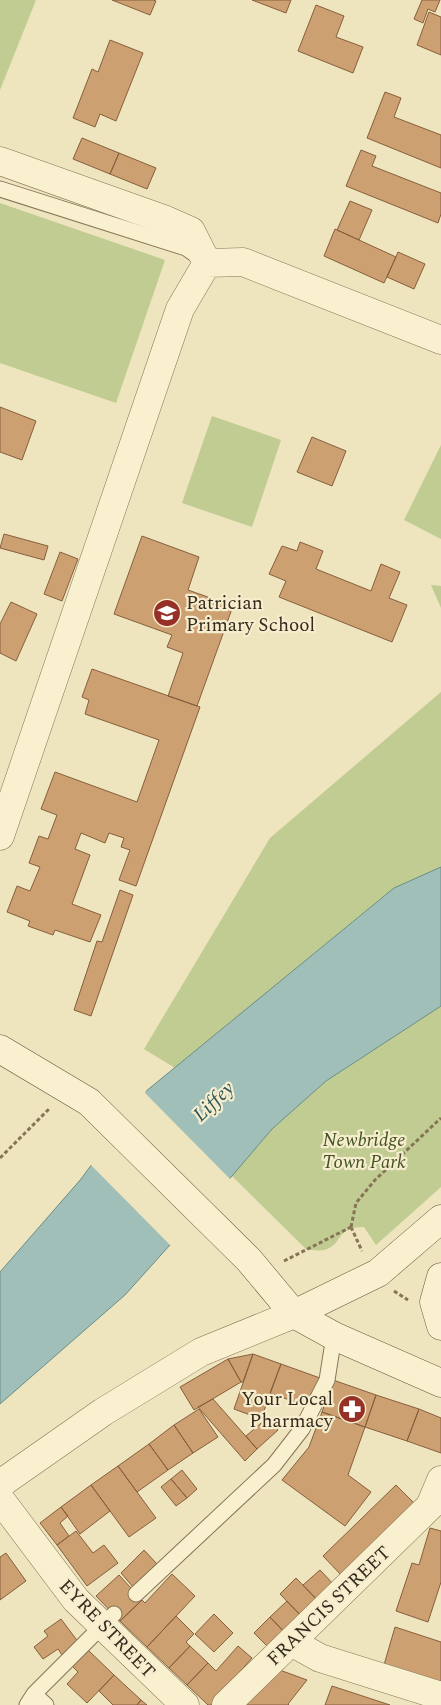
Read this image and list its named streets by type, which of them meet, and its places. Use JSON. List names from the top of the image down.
{
  "streets": {
    "street": ["FRANCIS STREET", "EYRE STREET"]
  },
  "water": ["Liffey"],
  "parks": ["Newbridge Town Park"],
  "places": {
    "school or university": ["Patrician Primary School"],
    "pharmacy": ["Your Local Pharmacy"]
  }
}
